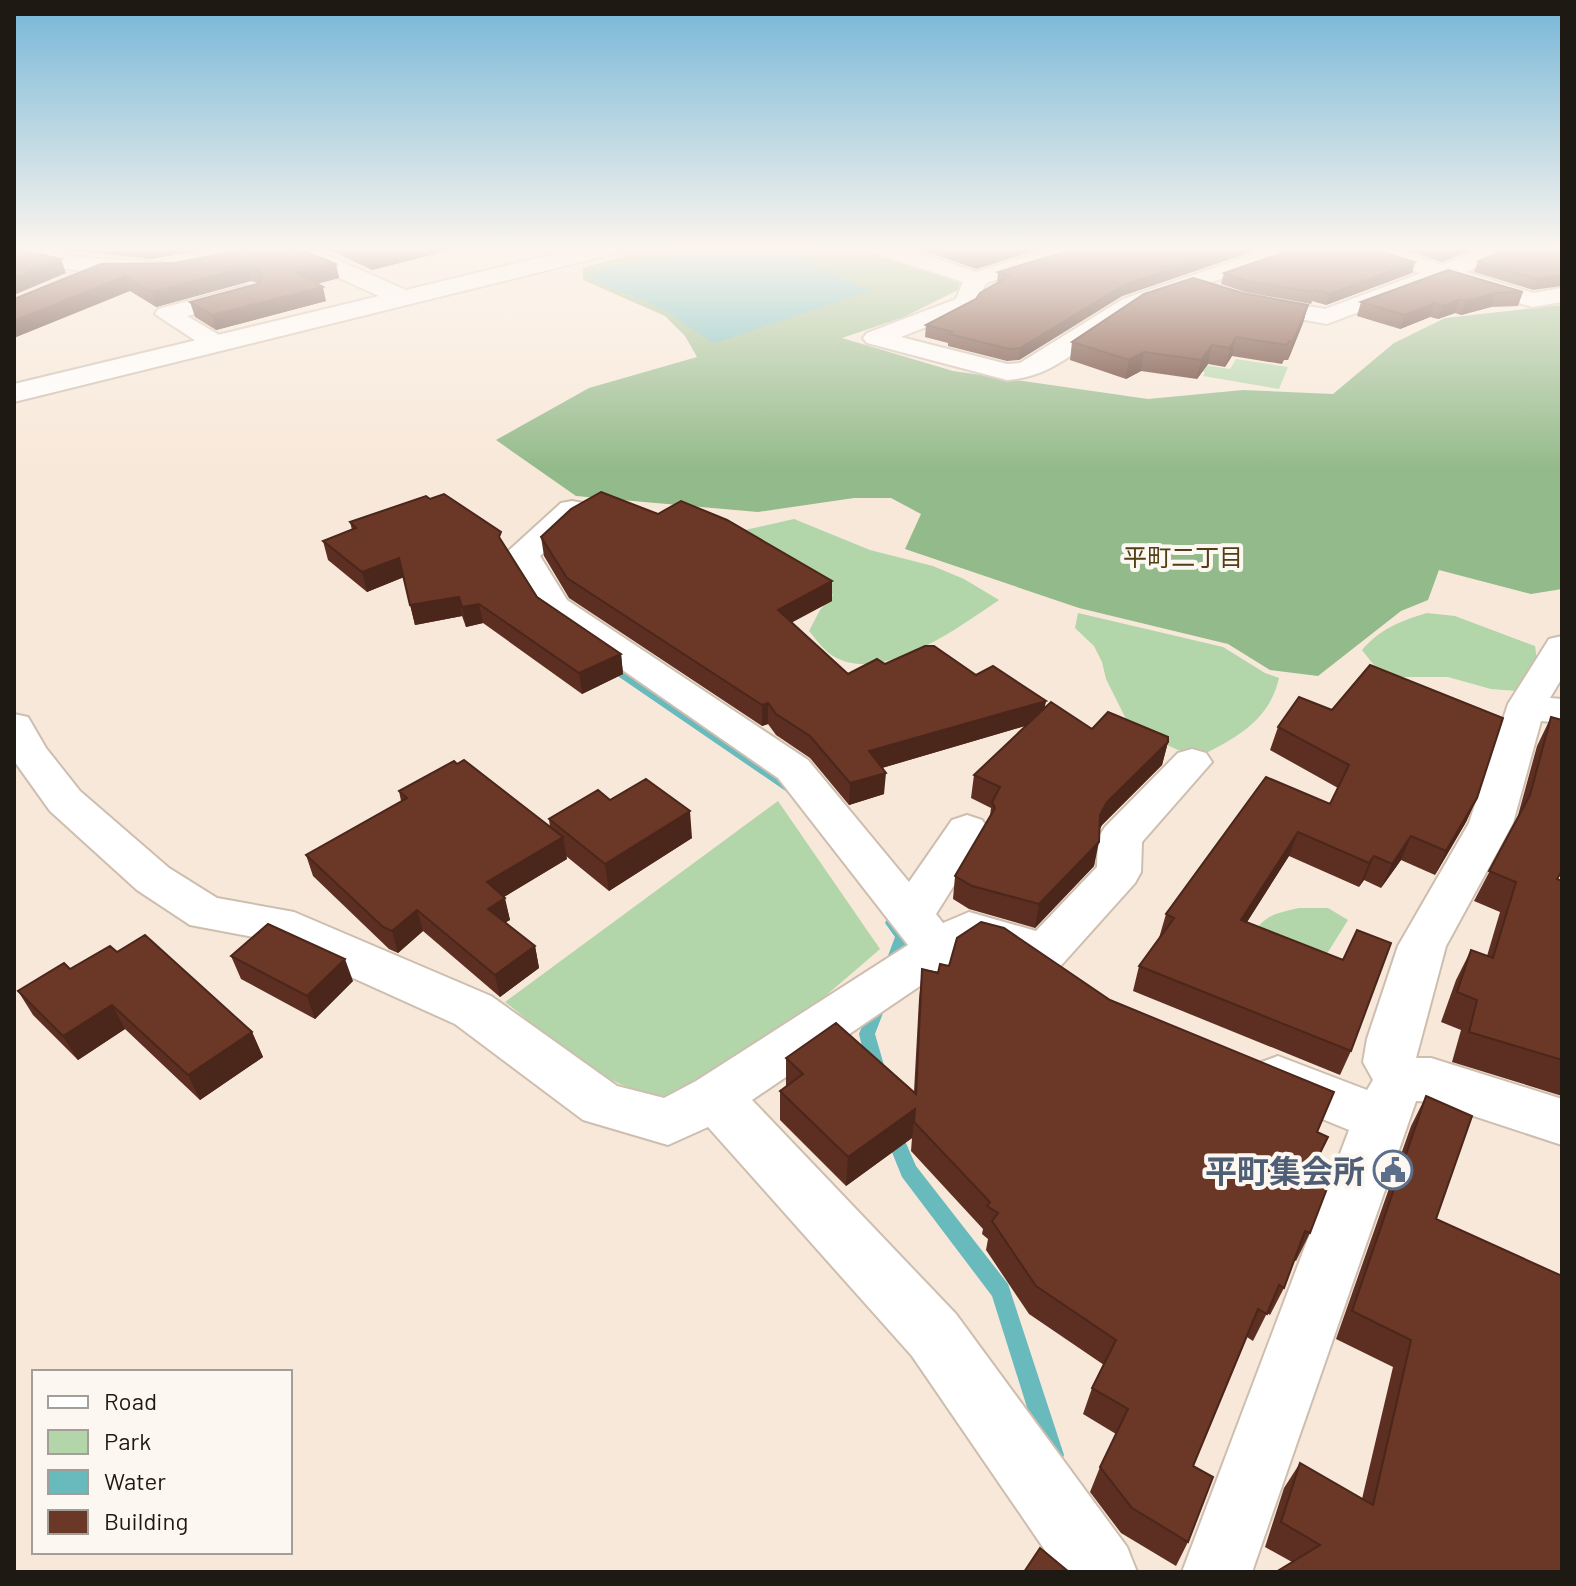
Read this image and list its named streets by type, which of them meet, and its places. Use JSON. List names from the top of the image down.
{
  "districts": ["平町二丁目"],
  "places": {
    "public building": ["平町集会所"]
  },
  "legend": [
    "Road",
    "Park",
    "Water",
    "Building"
  ]
}
